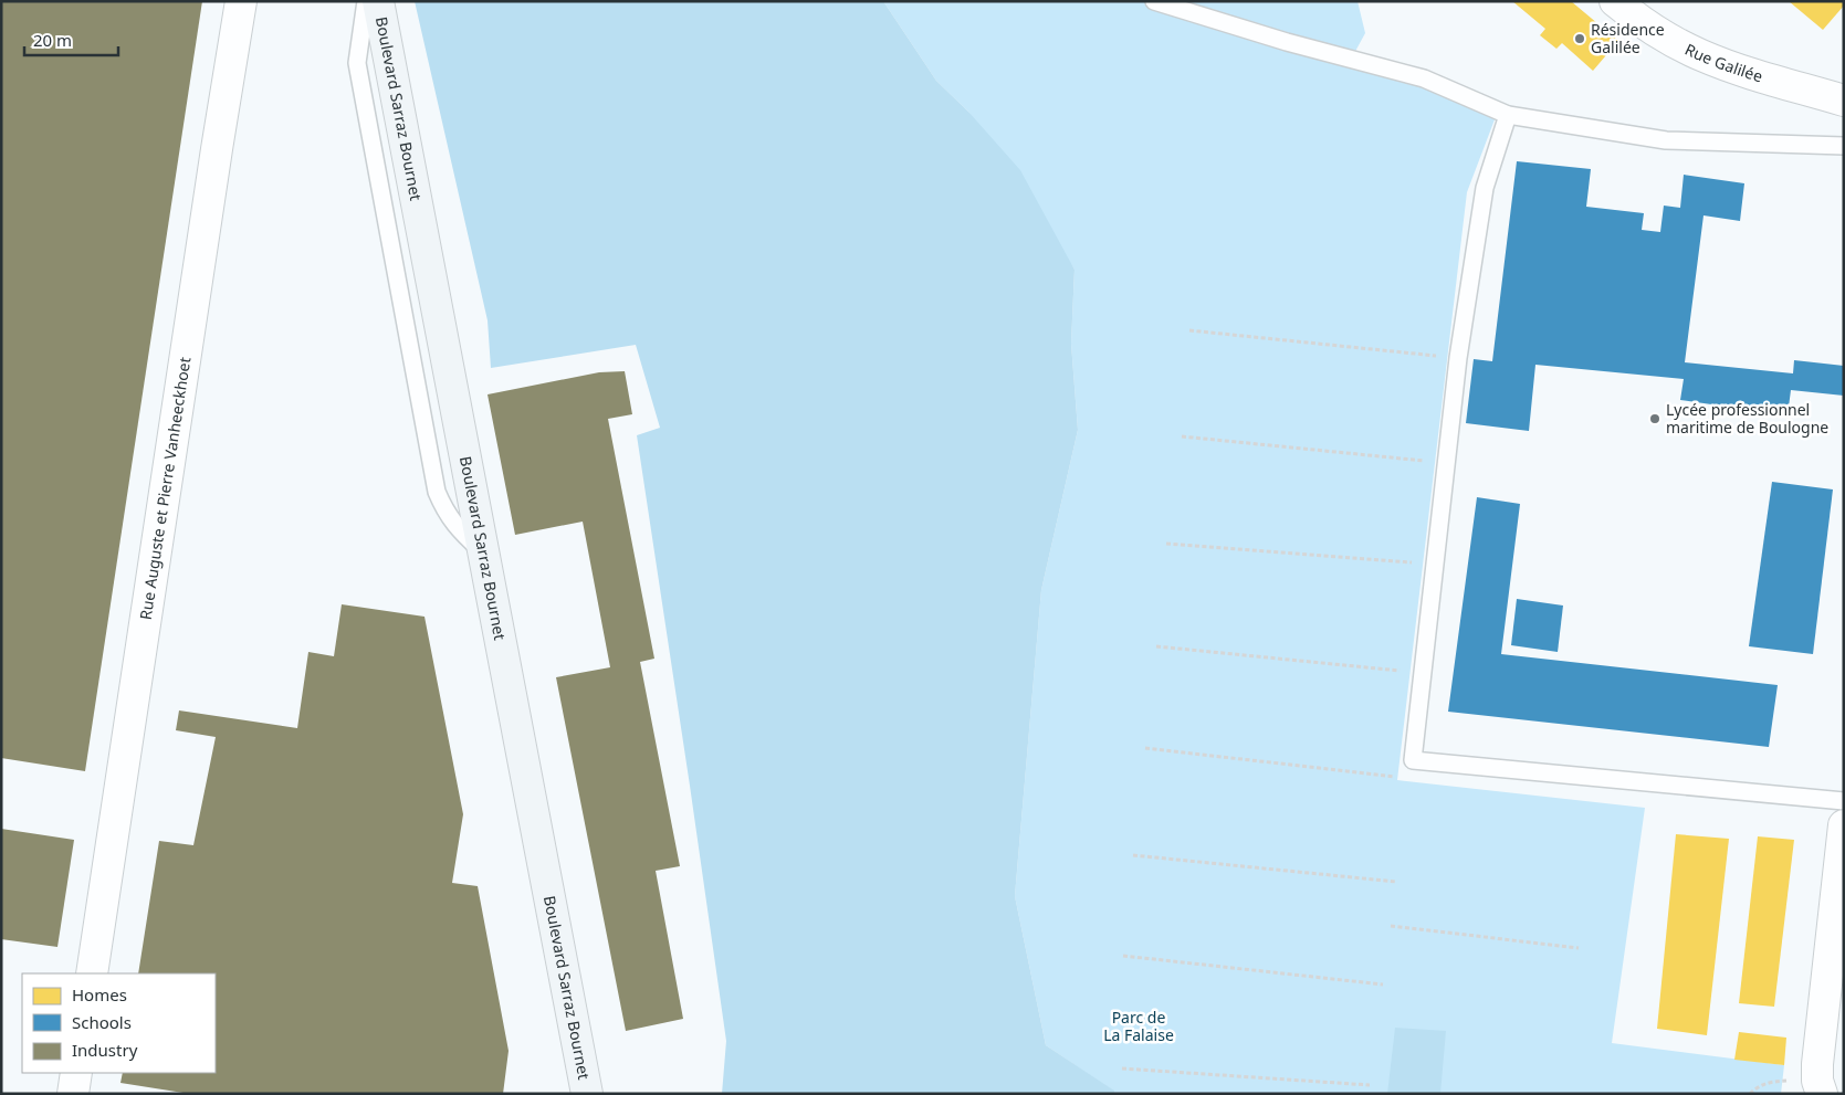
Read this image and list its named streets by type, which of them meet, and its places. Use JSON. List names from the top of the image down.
{
  "streets": {
    "street": ["Rue Galilée", "Boulevard Sarraz Bournet", "Rue Auguste et Pierre Vanheeckhoet"]
  },
  "parks": ["Parc de La Falaise"],
  "places": ["Résidence Galilée", "Lycée professionnel maritime de Boulogne"],
  "legend": ["Homes", "Schools", "Industry"],
  "scale_bar": "20 m"
}
